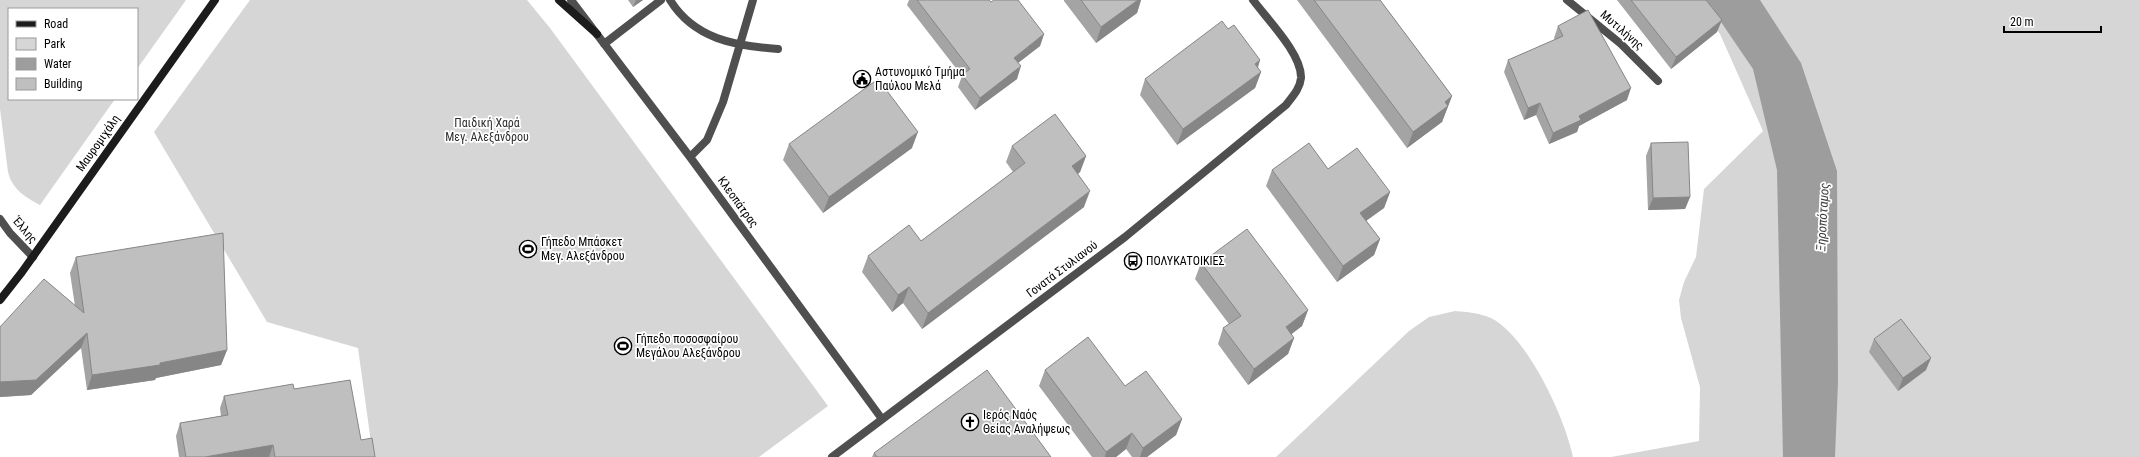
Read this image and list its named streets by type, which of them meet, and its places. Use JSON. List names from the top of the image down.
{
  "streets": {
    "main road": ["Μαυρομιχάλη"],
    "street": [
      "Μυτιλήνης",
      "Κλεοπάτρας",
      "Έλλης",
      "Γονατά Στυλιανού"
    ]
  },
  "crossings": [
    ["Μαυρομιχάλη", "Έλλης"],
    ["Κλεοπάτρας", "Γονατά Στυλιανού"]
  ],
  "water": ["Ξηροπόταμος"],
  "parks": ["Παιδική Χαρά Μεγ. Αλεξάνδρου"],
  "places": {
    "public building": ["Αστυνομικό Τμήμα Παύλου Μελά"],
    "sports": ["Γήπεδο Μπάσκετ Μεγ. Αλεξάνδρου", "Γήπεδο ποσοσφαίρου Μεγάλου Αλεξάνδρου"],
    "bus stop": ["ΠΟΛΥΚΑΤΟΙΚΙΕΣ"],
    "church": ["Ιερός Ναός Θείας Αναλήψεως"]
  },
  "legend": [
    "Road",
    "Park",
    "Water",
    "Building"
  ],
  "scale_bar": "20 m"
}
